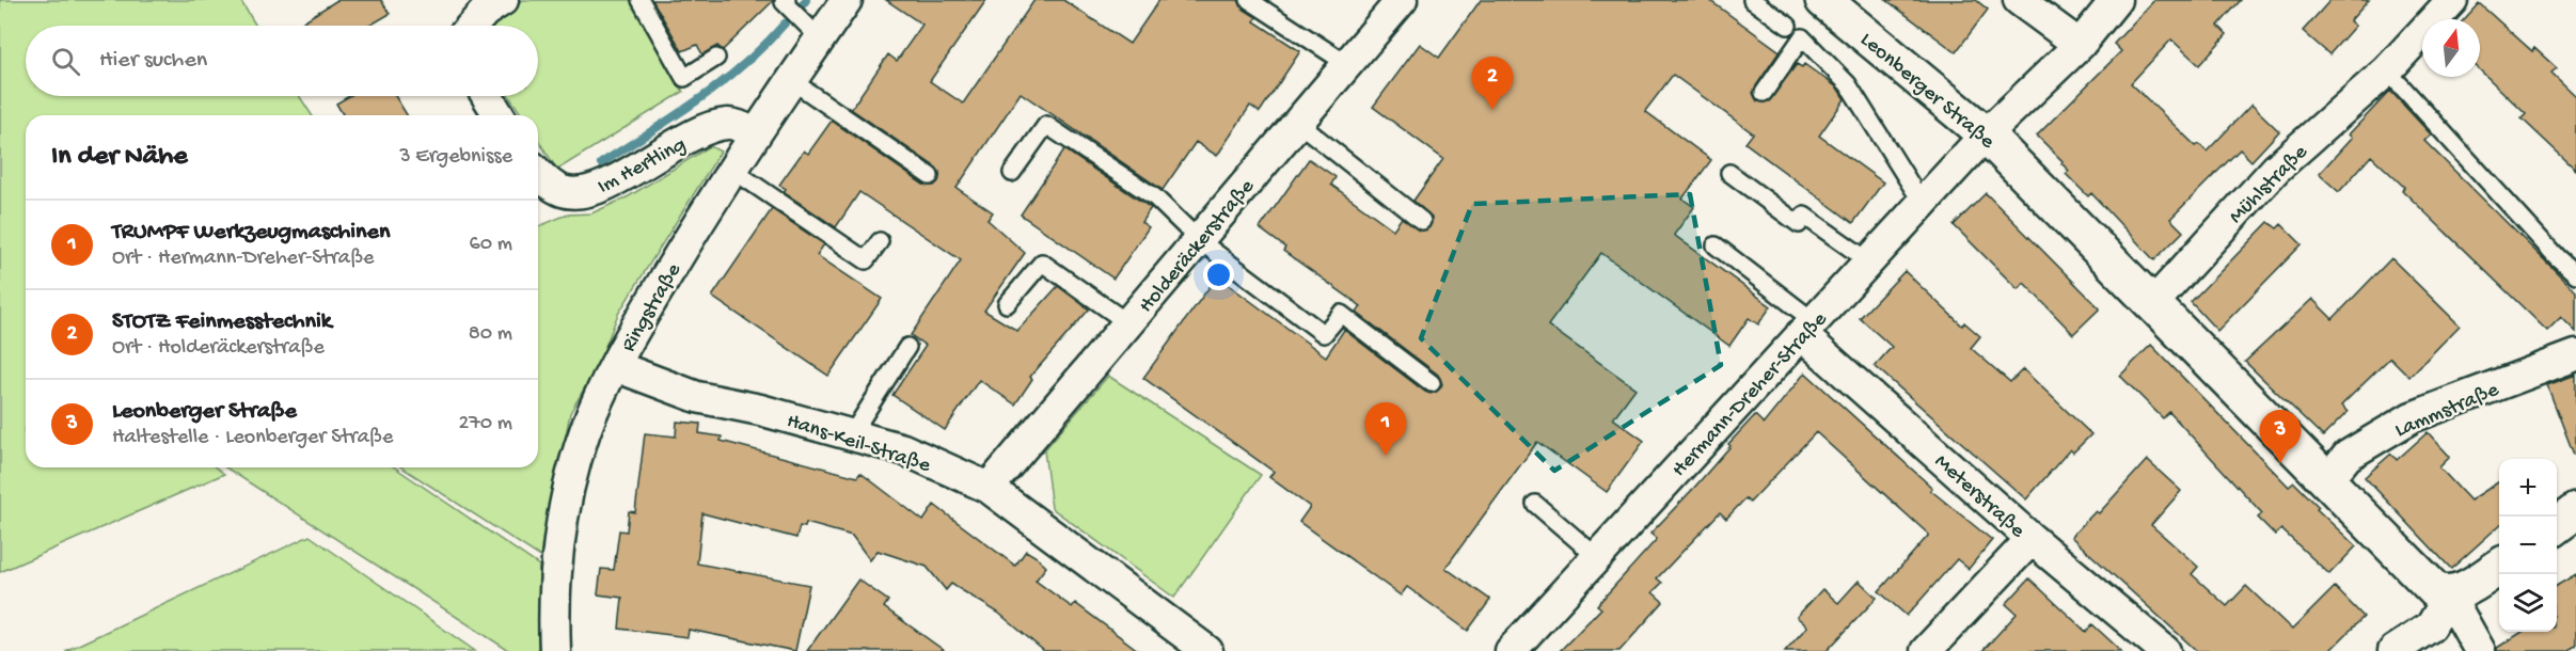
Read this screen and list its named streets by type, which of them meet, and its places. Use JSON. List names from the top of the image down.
{
  "streets": {
    "main road": ["Leonberger Straße"],
    "street": [
      "Im Hertling",
      "Mühlstraße",
      "Holderäckerstraße",
      "Ringstraße",
      "Hermann-Dreher-Straße",
      "Lammstraße",
      "Hans-Keil-Straße",
      "Meterstraße"
    ]
  },
  "crossings": [
    ["Leonberger Straße", "Mühlstraße"],
    ["Leonberger Straße", "Hermann-Dreher-Straße"],
    ["Leonberger Straße", "Lammstraße"],
    ["Im Hertling", "Ringstraße"],
    ["Holderäckerstraße", "Hans-Keil-Straße"],
    ["Ringstraße", "Hans-Keil-Straße"],
    ["Hermann-Dreher-Straße", "Meterstraße"]
  ],
  "north": "top",
  "page": {
    "search": "Hier suchen",
    "pins": ["2", "1", "3"],
    "heading": ["In der Nähe", "3 Ergebnisse"],
    "list": [
      {
        "mark": "1",
        "name": "TRUMPF Werkzeugmaschinen",
        "note": "Ort · Hermann-Dreher-Straße",
        "value": "60 m"
      },
      {
        "mark": "2",
        "name": "STOTZ Feinmesstechnik",
        "note": "Ort · Holderäckerstraße",
        "value": "80 m"
      },
      {
        "mark": "3",
        "name": "Leonberger Straße",
        "note": "Haltestelle · Leonberger Straße",
        "value": "270 m"
      }
    ],
    "map_buttons": ["+", "−"]
  }
}
